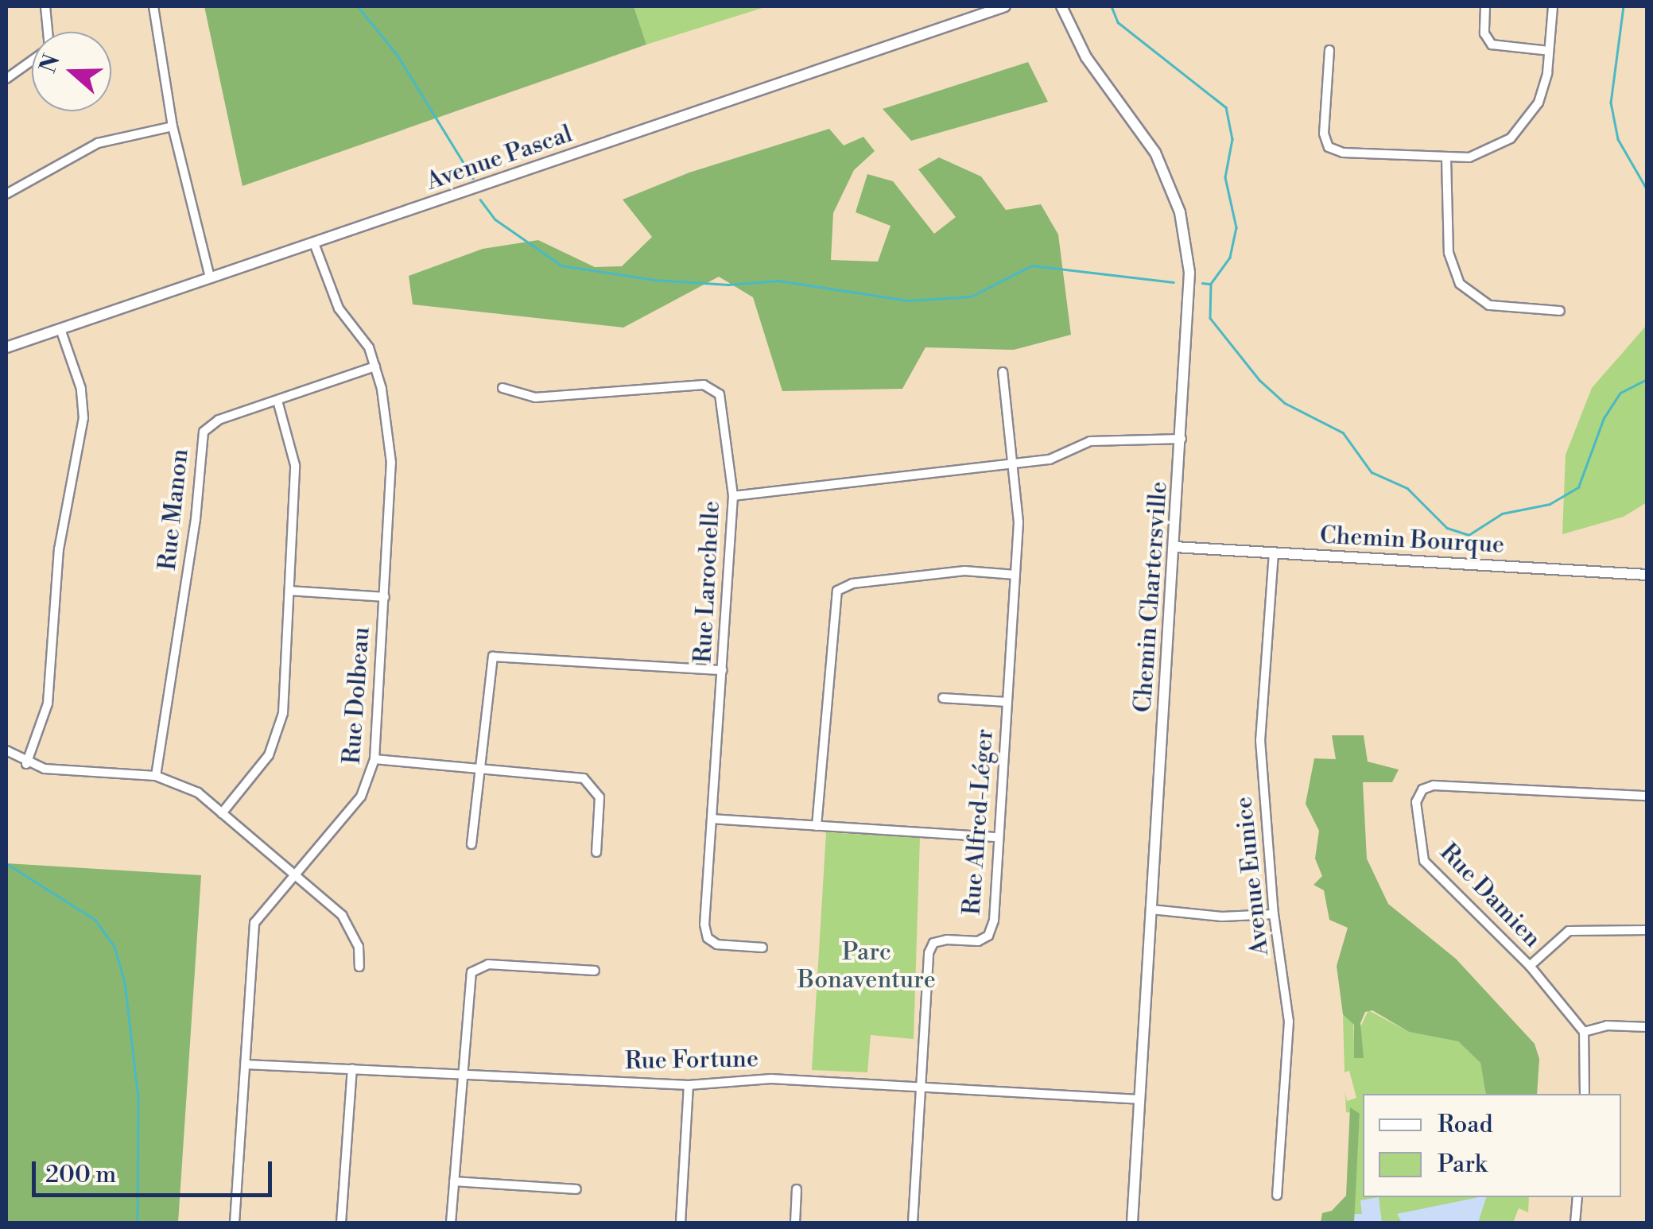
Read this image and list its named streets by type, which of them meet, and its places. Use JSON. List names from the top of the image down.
{
  "streets": {
    "street": [
      "Avenue Pascal",
      "Rue Manon",
      "Chemin Bourque",
      "Rue Larochelle",
      "Chemin Chartersville",
      "Rue Dolbeau",
      "Rue Alfred-Léger",
      "Avenue Eunice",
      "Rue Damien",
      "Rue Fortune"
    ]
  },
  "crossings": [
    ["Avenue Pascal", "Rue Dolbeau"],
    ["Rue Manon", "Rue Dolbeau"],
    ["Chemin Bourque", "Chemin Chartersville"],
    ["Chemin Bourque", "Avenue Eunice"],
    ["Chemin Chartersville", "Rue Fortune"],
    ["Rue Dolbeau", "Rue Fortune"],
    ["Rue Alfred-Léger", "Rue Fortune"]
  ],
  "parks": ["Parc Bonaventure"],
  "legend": ["Road", "Park"],
  "scale_bar": "200 m",
  "north": "left"
}
